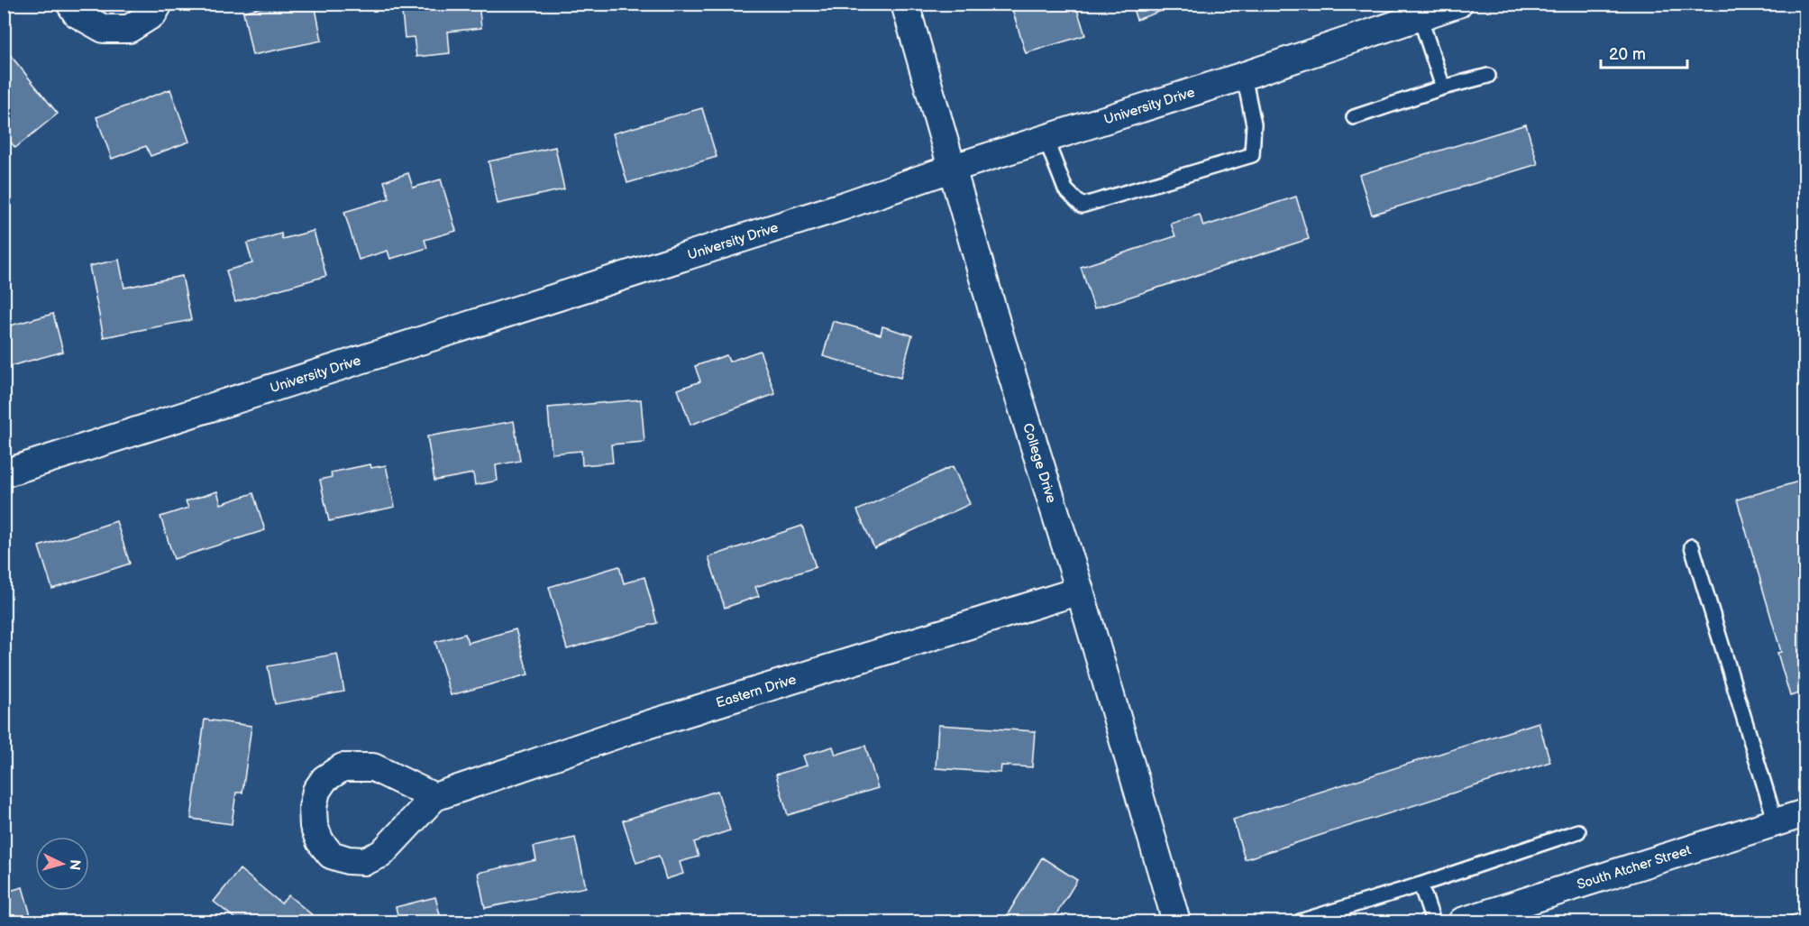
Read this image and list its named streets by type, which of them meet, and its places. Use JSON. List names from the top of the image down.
{
  "streets": {
    "street": [
      "University Drive",
      "College Drive",
      "Eastern Drive",
      "South Atcher Street"
    ]
  },
  "crossings": [
    ["University Drive", "College Drive"],
    ["College Drive", "Eastern Drive"]
  ],
  "scale_bar": "20 m",
  "north": "right"
}
